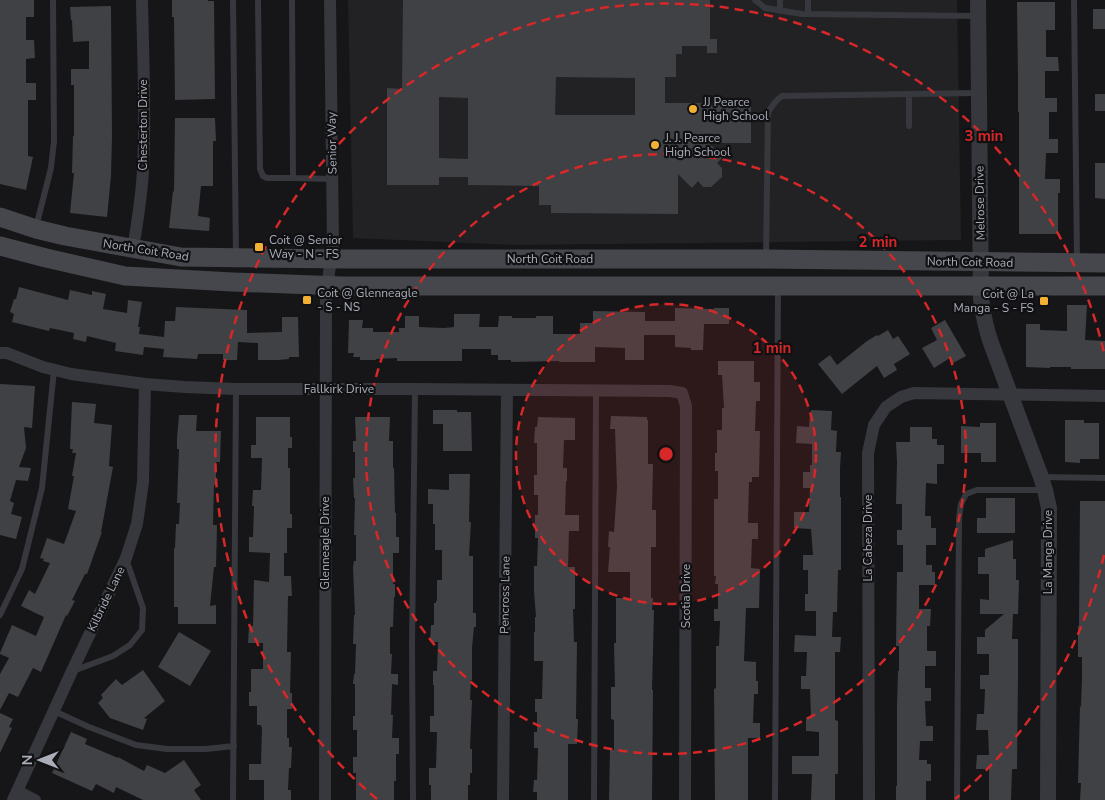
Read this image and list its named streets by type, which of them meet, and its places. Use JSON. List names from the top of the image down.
{
  "streets": {
    "main road": ["North Coit Road"],
    "street": [
      "Chesterton Drive",
      "Senior Way",
      "Melrose Drive",
      "Fallkirk Drive",
      "La Cabeza Drive",
      "Glenneagle Drive",
      "La Manga Drive",
      "Pencross Lane",
      "Scotia Drive",
      "Kilbride Lane"
    ]
  },
  "crossings": [
    ["Chesterton Drive", "North Coit Road"],
    ["Senior Way", "North Coit Road"],
    ["Senior Way", "Glenneagle Drive"],
    ["Melrose Drive", "North Coit Road"],
    ["Melrose Drive", "La Manga Drive"],
    ["North Coit Road", "Glenneagle Drive"],
    ["North Coit Road", "La Manga Drive"],
    ["Fallkirk Drive", "Glenneagle Drive"],
    ["Fallkirk Drive", "Pencross Lane"],
    ["Fallkirk Drive", "Scotia Drive"],
    ["Fallkirk Drive", "Kilbride Lane"],
    ["La Cabeza Drive", "La Manga Drive"]
  ],
  "places": {
    "other": ["JJ Pearce High School", "J. J. Pearce High School"],
    "transit": ["Coit @ Senior Way - N - FS", "Coit @ Glenneagle - S - NS", "Coit @ La Manga - S - FS"]
  },
  "north": "left",
  "rings": ["3 min", "2 min", "1 min"]
}
